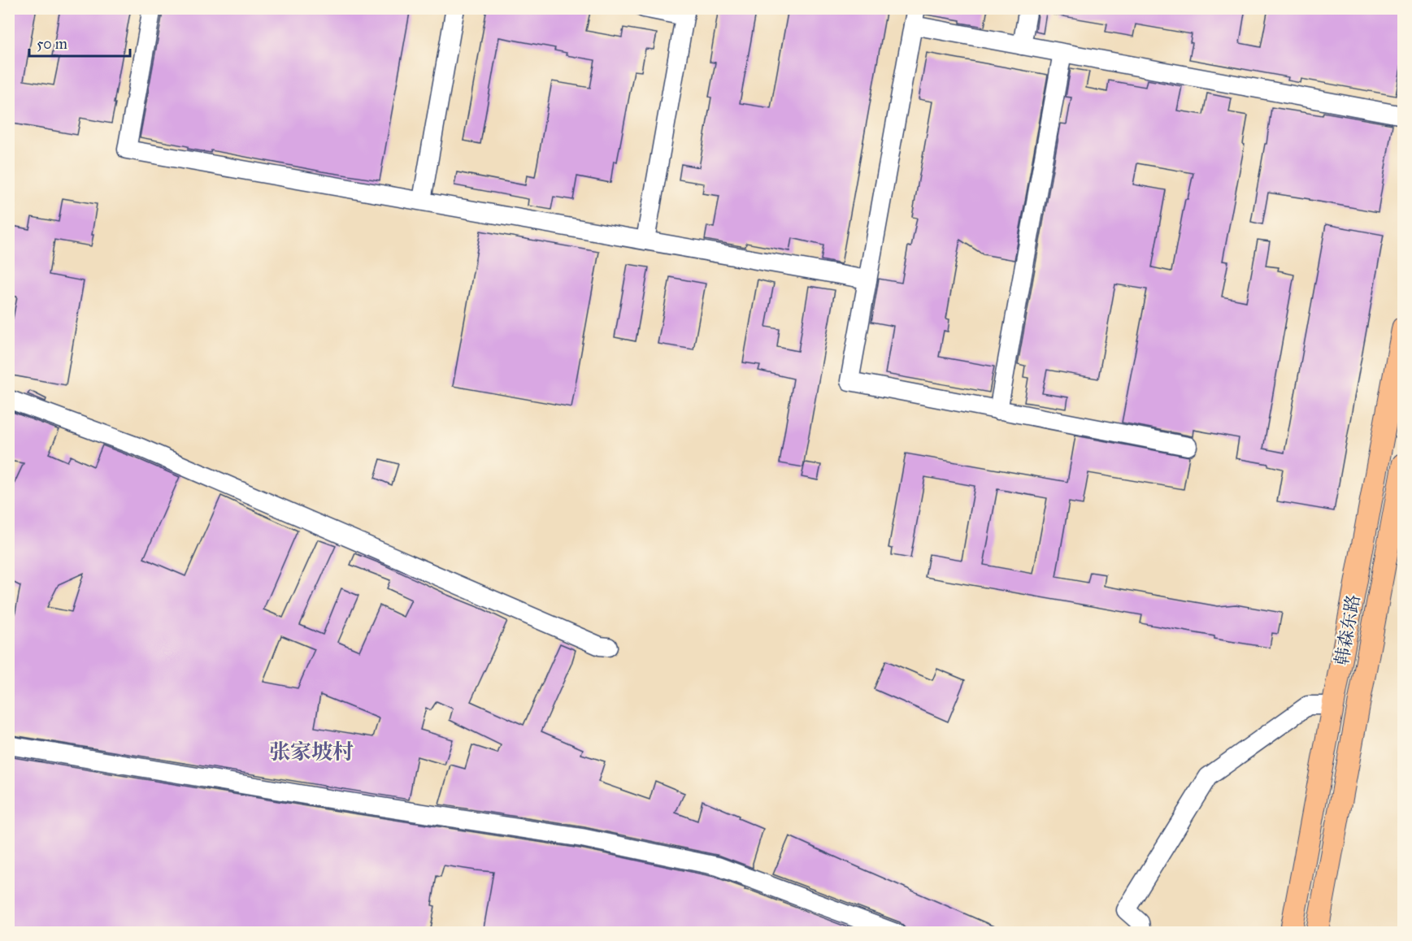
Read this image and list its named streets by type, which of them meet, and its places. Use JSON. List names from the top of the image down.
{
  "streets": {
    "main road": ["韩森东路"]
  },
  "districts": ["张家坡村"],
  "scale_bar": "50 m"
}
